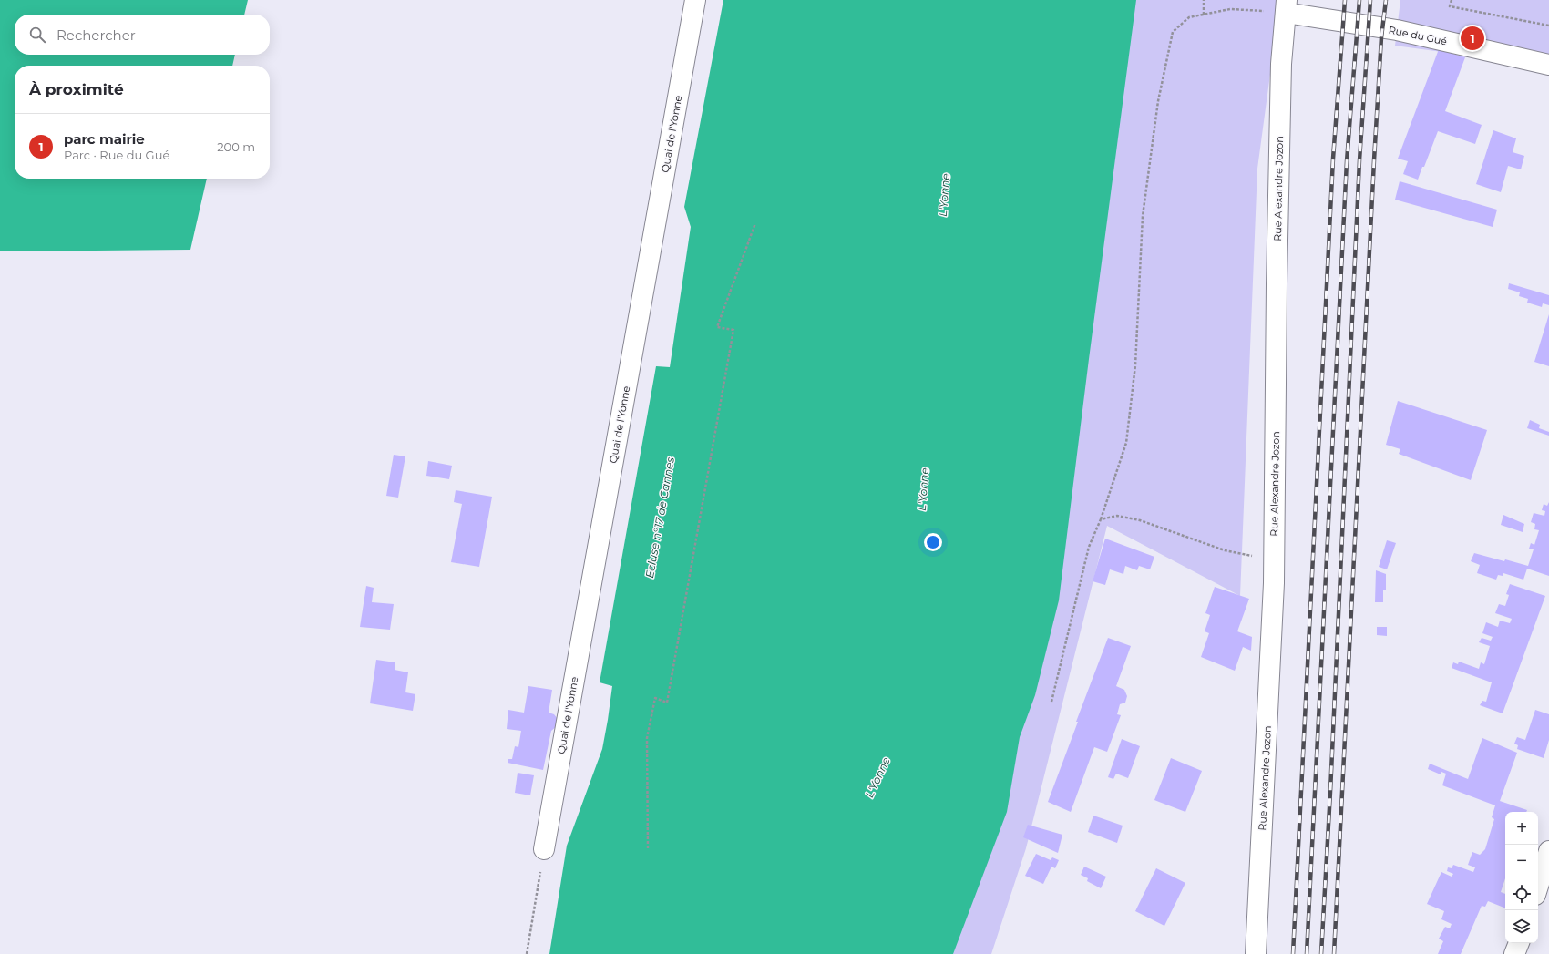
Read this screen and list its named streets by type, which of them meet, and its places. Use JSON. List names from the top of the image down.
{
  "streets": {
    "street": ["Rue du Gué", "Quai de l'Yonne", "Rue Alexandre Jozon"]
  },
  "crossings": [
    ["Rue du Gué", "Rue Alexandre Jozon"]
  ],
  "water": ["L'Yonne", "Ecluse n°17 de Cannes"],
  "page": {
    "search": "Rechercher",
    "pins": "1",
    "heading": "À proximité",
    "list": [
      {
        "mark": "1",
        "name": "parc mairie",
        "note": "Parc · Rue du Gué",
        "value": "200 m"
      }
    ],
    "map_buttons": ["+", "−"]
  }
}
